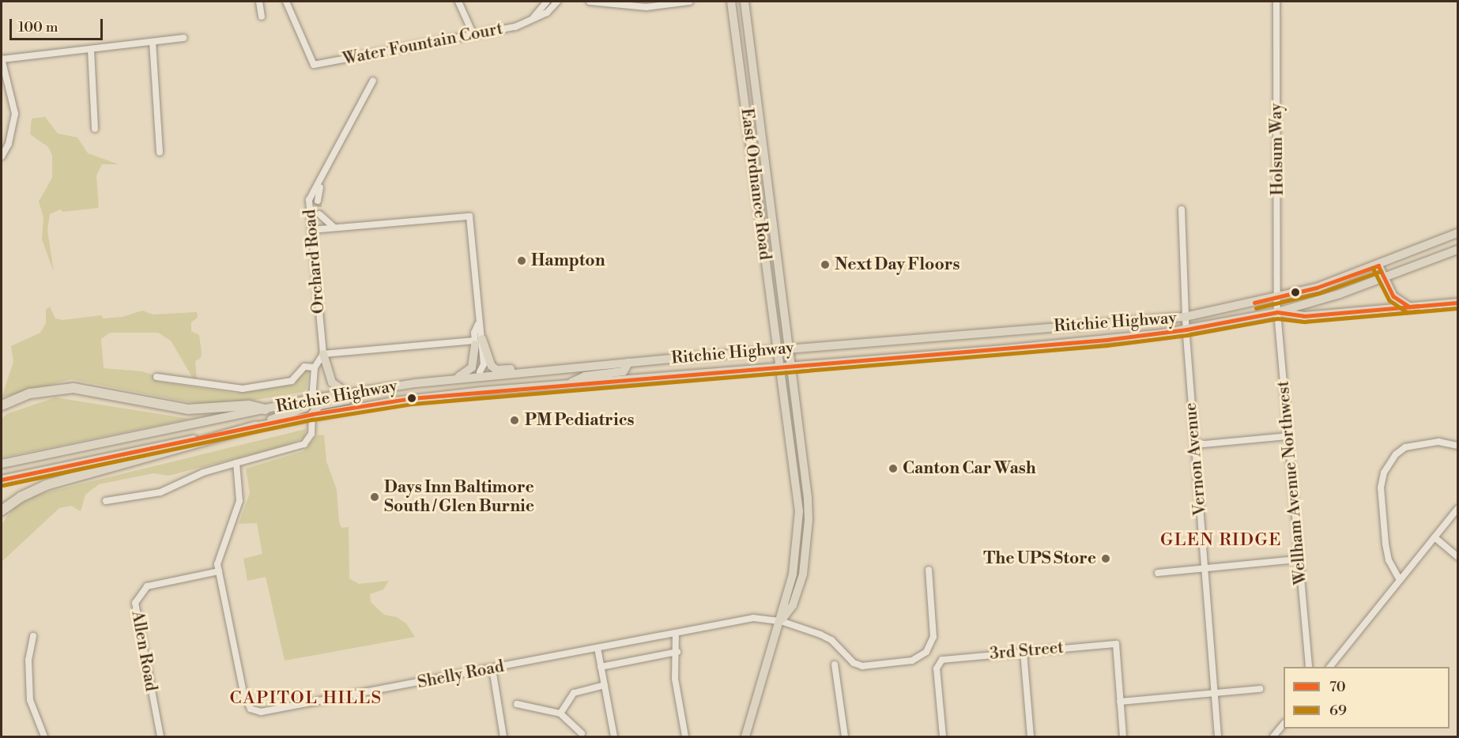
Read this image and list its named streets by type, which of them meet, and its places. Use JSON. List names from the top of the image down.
{
  "streets": {
    "main road": ["East Ordnance Road", "Ritchie Highway"],
    "street": [
      "Water Fountain Court",
      "Holsum Way",
      "Orchard Road",
      "Vernon Avenue",
      "Wellham Avenue Northwest",
      "Allen Road",
      "3rd Street",
      "Shelly Road"
    ]
  },
  "crossings": [
    ["Holsum Way", "Ritchie Highway"],
    ["Holsum Way", "Wellham Avenue Northwest"],
    ["East Ordnance Road", "Ritchie Highway"],
    ["East Ordnance Road", "Shelly Road"],
    ["Ritchie Highway", "Vernon Avenue"],
    ["Ritchie Highway", "Wellham Avenue Northwest"],
    ["Allen Road", "Shelly Road"]
  ],
  "districts": ["GLEN RIDGE", "CAPITOL HILLS"],
  "places": [
    "Hampton",
    "Next Day Floors",
    "PM Pediatrics",
    "Canton Car Wash",
    "Days Inn Baltimore South / Glen Burnie",
    "The UPS Store"
  ],
  "lines": ["transit line 70", "transit line 69"],
  "legend": ["70", "69"],
  "scale_bar": "100 m"
}
